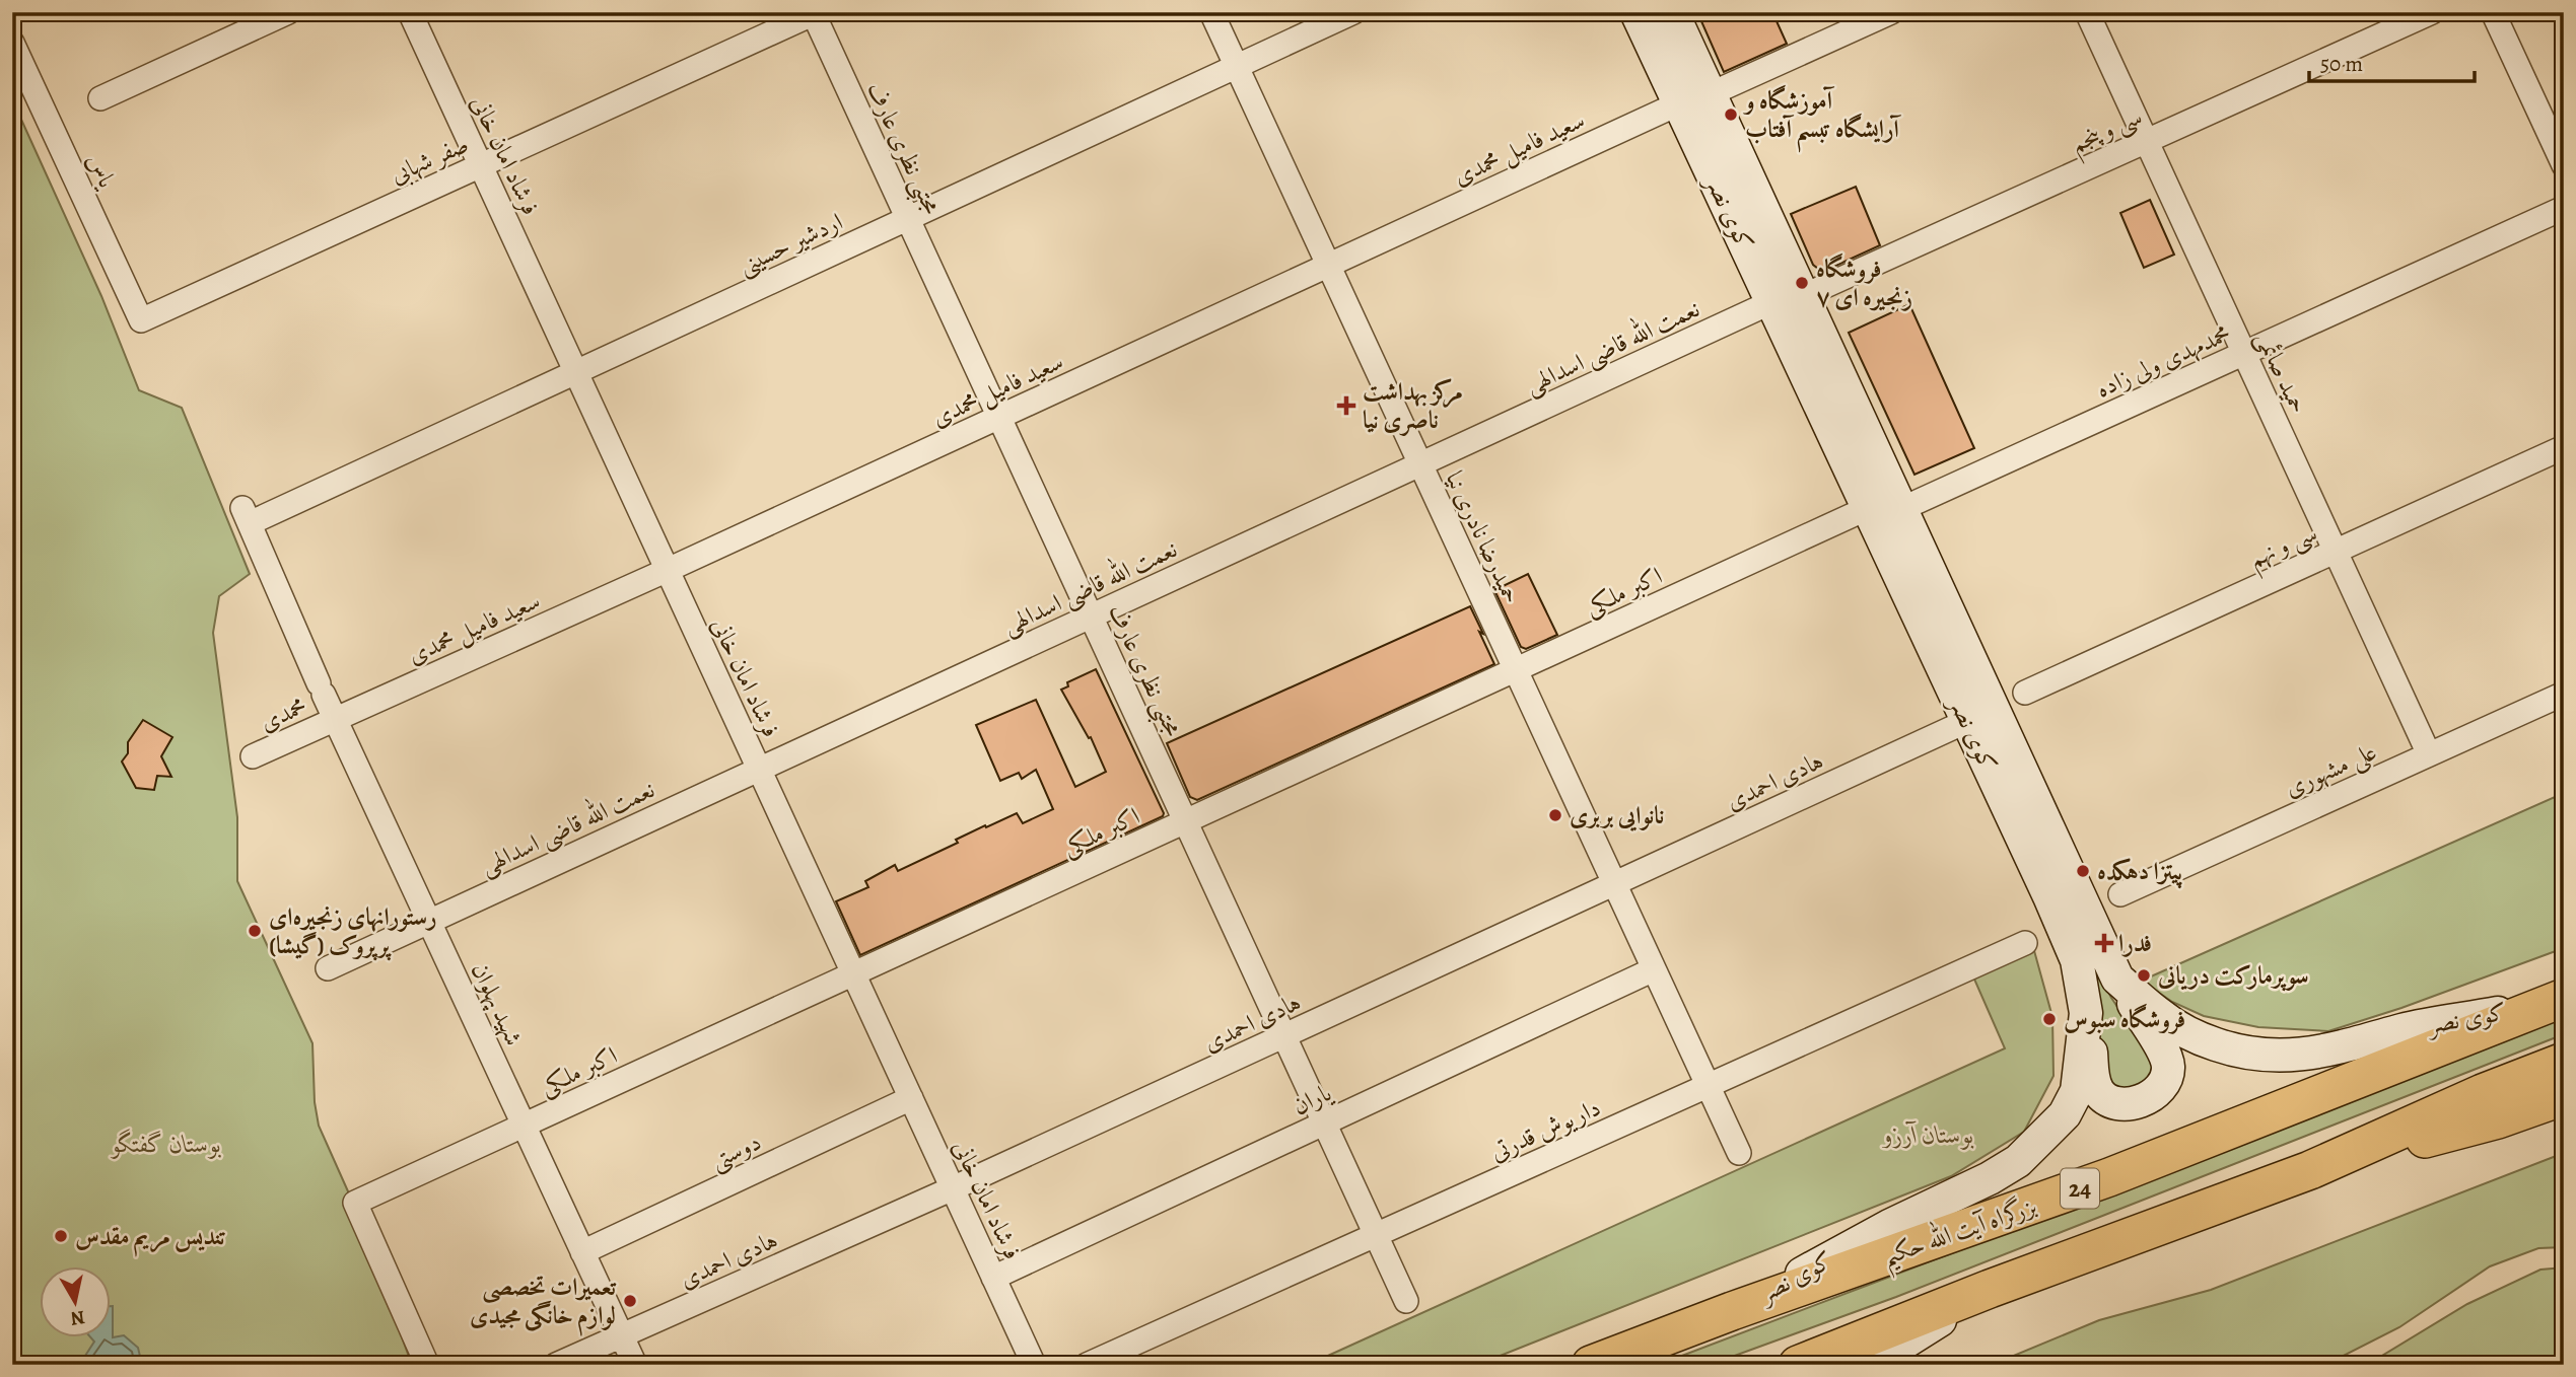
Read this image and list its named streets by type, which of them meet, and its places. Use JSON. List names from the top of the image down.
{
  "streets": {
    "highway": ["24", "بزرگراه آیت الله حکیم"],
    "main road": ["کوی نصر"],
    "street": [
      "سی و پنجم",
      "مجتبی نظری عارف",
      "سعید فامیل محمدی",
      "فرشاد امان خانی",
      "صفر شهابی",
      "یاس",
      "اردشیر حسینی",
      "نعمت الله قاضی اسدالهی",
      "محمدمهدی ولی زاده",
      "حمید صائمی",
      "حمیدرضا نادری نیا",
      "سی و نهم",
      "اکبر ملکی",
      "محمدی",
      "علی مشهوری",
      "هادی احمدی",
      "شهید پهلوان",
      "یاران",
      "داریوش قدرتی",
      "دوستی"
    ]
  },
  "crossings": [
    ["سی و پنجم", "کوی نصر"],
    ["سی و پنجم", "حمید صائمی"],
    ["مجتبی نظری عارف", "سعید فامیل محمدی"],
    ["مجتبی نظری عارف", "صفر شهابی"],
    ["مجتبی نظری عارف", "اردشیر حسینی"],
    ["مجتبی نظری عارف", "نعمت الله قاضی اسدالهی"],
    ["مجتبی نظری عارف", "اکبر ملکی"],
    ["مجتبی نظری عارف", "هادی احمدی"],
    ["مجتبی نظری عارف", "یاران"],
    ["مجتبی نظری عارف", "داریوش قدرتی"],
    ["سعید فامیل محمدی", "فرشاد امان خانی"],
    ["سعید فامیل محمدی", "کوی نصر"],
    ["سعید فامیل محمدی", "حمیدرضا نادری نیا"],
    ["سعید فامیل محمدی", "محمدی"],
    ["سعید فامیل محمدی", "شهید پهلوان"],
    ["فرشاد امان خانی", "صفر شهابی"],
    ["فرشاد امان خانی", "اردشیر حسینی"],
    ["فرشاد امان خانی", "نعمت الله قاضی اسدالهی"],
    ["فرشاد امان خانی", "اکبر ملکی"],
    ["فرشاد امان خانی", "هادی احمدی"],
    ["فرشاد امان خانی", "یاران"],
    ["فرشاد امان خانی", "دوستی"],
    ["صفر شهابی", "یاس"],
    ["کوی نصر", "نعمت الله قاضی اسدالهی"],
    ["کوی نصر", "محمدمهدی ولی زاده"],
    ["کوی نصر", "اکبر ملکی"],
    ["کوی نصر", "هادی احمدی"],
    ["کوی نصر", "بزرگراه آیت الله حکیم"],
    ["اردشیر حسینی", "حمیدرضا نادری نیا"],
    ["اردشیر حسینی", "شهید پهلوان"],
    ["نعمت الله قاضی اسدالهی", "حمیدرضا نادری نیا"],
    ["نعمت الله قاضی اسدالهی", "شهید پهلوان"],
    ["محمدمهدی ولی زاده", "حمید صائمی"],
    ["حمید صائمی", "سی و نهم"],
    ["حمید صائمی", "علی مشهوری"],
    ["حمیدرضا نادری نیا", "اکبر ملکی"],
    ["حمیدرضا نادری نیا", "هادی احمدی"],
    ["حمیدرضا نادری نیا", "یاران"],
    ["حمیدرضا نادری نیا", "داریوش قدرتی"],
    ["اکبر ملکی", "شهید پهلوان"],
    ["محمدی", "شهید پهلوان"],
    ["هادی احمدی", "شهید پهلوان"],
    ["شهید پهلوان", "دوستی"]
  ],
  "parks": ["بوستان آرزو", "بوستان گفتگو"],
  "places": {
    "other": [
      "آموزشگاه و آرایشگاه تبسم آفتاب",
      "فروشگاه زنجیره ای ۷",
      "نانوایی بربری",
      "پیتزا دهکده",
      "رستورانهای زنجیره‌ای پرپروک (گیشا)",
      "سوپرمارکت دریانی",
      "فروشگاه سبوس",
      "تندیس مریم مقدس",
      "تعمیرات تخصصی لوازم خانگی مجیدی"
    ],
    "health": ["مرکز بهداشت ناصری نیا", "فدرا"]
  },
  "scale_bar": "50 m",
  "north": "bottom"
}
